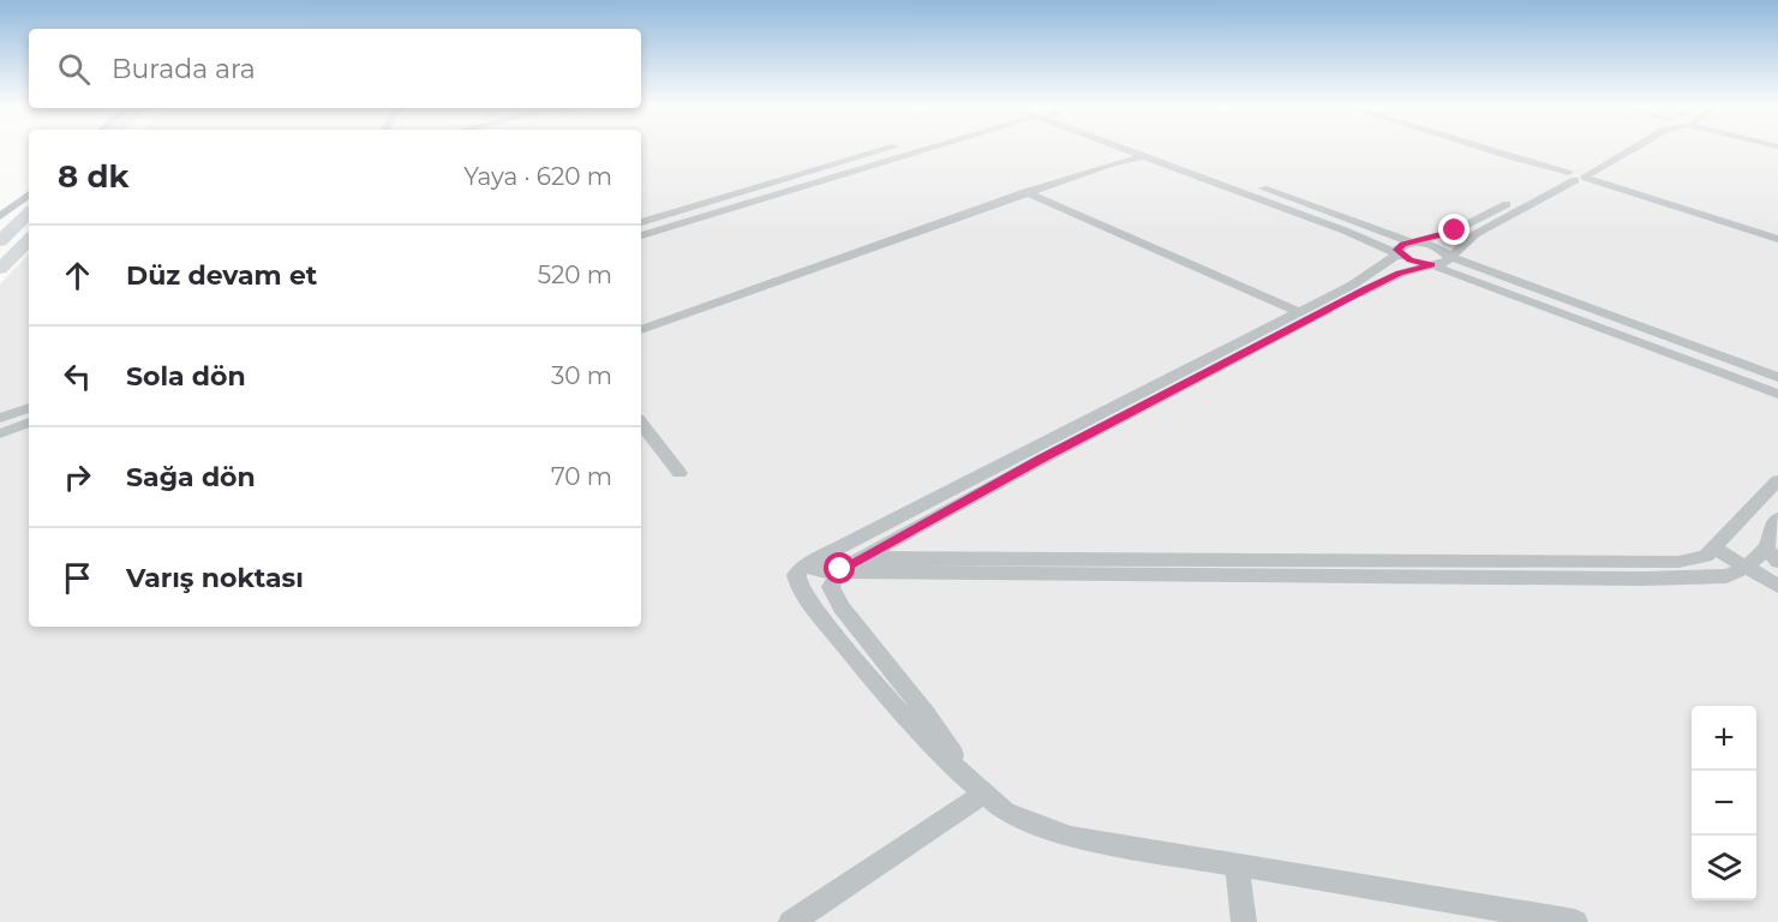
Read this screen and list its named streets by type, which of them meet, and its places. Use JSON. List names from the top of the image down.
{
  "page": {
    "search": "Burada ara",
    "heading": ["8 dk", "Yaya · 620 m"],
    "list": [
      ["Düz devam et", "520 m"],
      ["Sola dön", "30 m"],
      ["Sağa dön", "70 m"],
      "Varış noktası"
    ],
    "map_buttons": ["+", "−"]
  }
}
